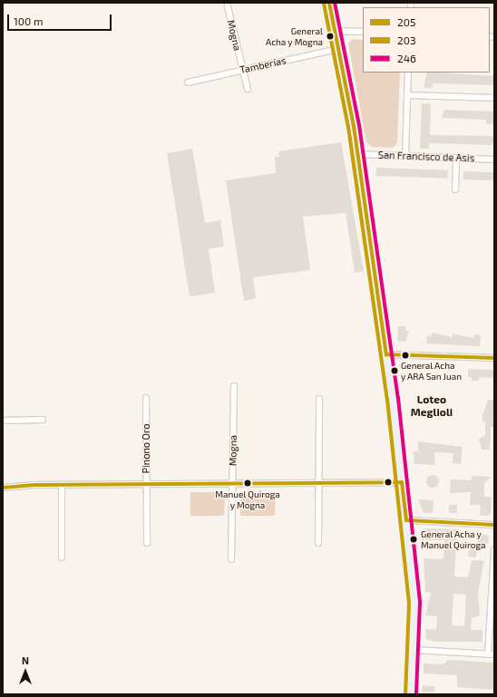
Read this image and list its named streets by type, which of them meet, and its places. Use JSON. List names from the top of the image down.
{
  "streets": {
    "street": [
      "Mogna",
      "Tamberías",
      "San Francisco de Asis",
      "Pinono Oro"
    ]
  },
  "crossings": [
    ["Mogna", "Tamberías"]
  ],
  "districts": ["Loteo Meglioli"],
  "places": [
    "General Acha y Mogna",
    "General Acha y ARA San Juan",
    "Manuel Quiroga y Mogna",
    "General Acha y Manuel Quiroga"
  ],
  "lines": ["transit line 205", "transit line 246", "transit line 203"],
  "legend": ["205", "203", "246"],
  "scale_bar": "100 m",
  "north": "top"
}
